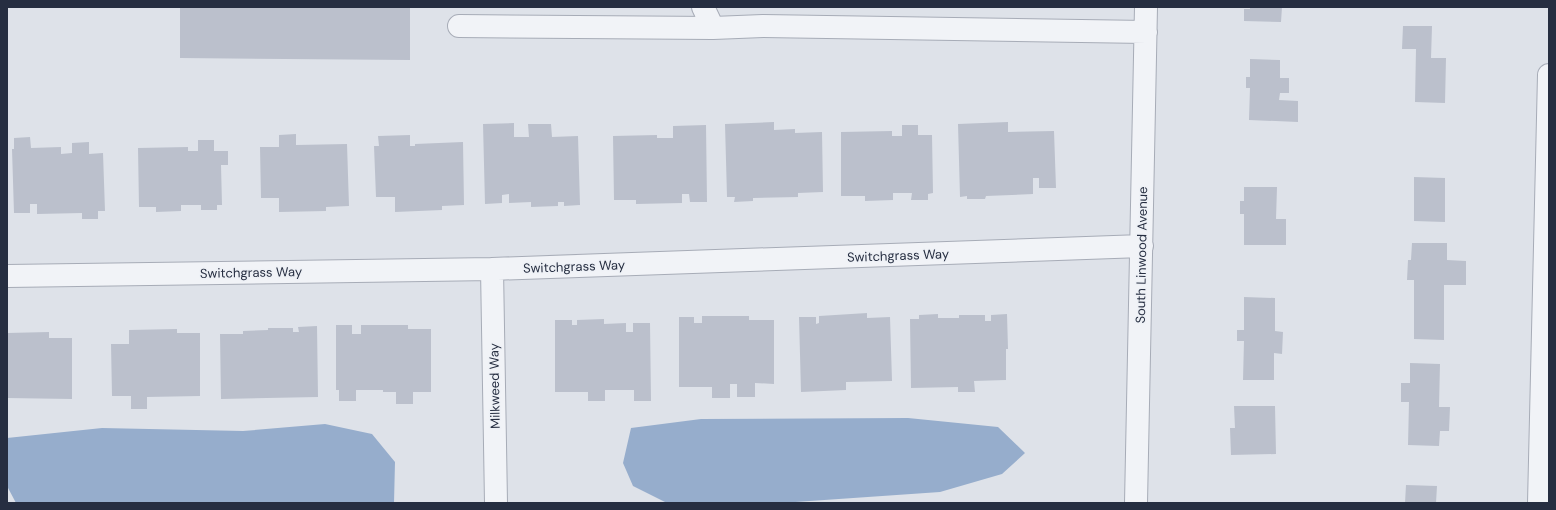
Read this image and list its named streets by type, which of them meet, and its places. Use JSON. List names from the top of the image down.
{
  "streets": {
    "street": ["Switchgrass Way", "South Linwood Avenue", "Milkweed Way"]
  },
  "crossings": [
    ["Switchgrass Way", "South Linwood Avenue"],
    ["Switchgrass Way", "Milkweed Way"]
  ]
}
